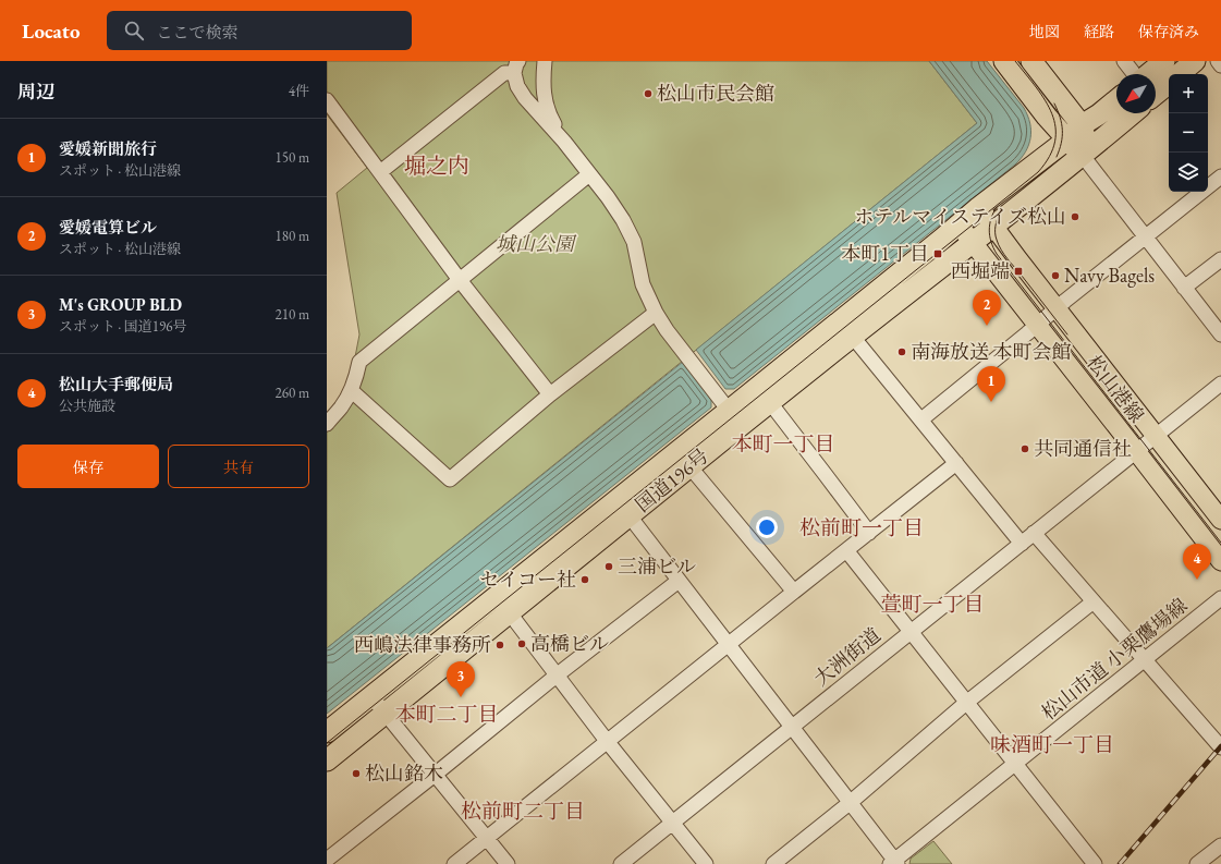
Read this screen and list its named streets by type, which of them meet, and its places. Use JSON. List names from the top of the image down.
{
  "streets": {
    "highway": ["国道196号"],
    "main road": ["松山港線"],
    "street": ["大洲街道", "松山市道 小栗鷹場線"]
  },
  "crossings": [
    ["松山港線", "国道196号"],
    ["松山港線", "大洲街道"]
  ],
  "districts": [
    "堀之内",
    "本町一丁目",
    "松前町一丁目",
    "萱町一丁目",
    "本町二丁目",
    "味酒町一丁目",
    "松前町二丁目"
  ],
  "parks": ["城山公園"],
  "places": {
    "other": [
      "松山市民会館",
      "ホテルマイステイズ松山",
      "Navy Bagels",
      "南海放送 本町会館",
      "共同通信社",
      "三浦ビル",
      "セイコー社",
      "高橋ビル",
      "西嶋法律事務所",
      "松山銘木"
    ],
    "transit": ["本町1丁目", "西堀端"]
  },
  "north": "bottom left",
  "page": {
    "header": "Locato",
    "search": "ここで検索",
    "nav": ["地図", "経路", "保存済み"],
    "heading": ["周辺", "4件"],
    "map_buttons": ["+", "−"],
    "list": [
      {
        "mark": "1",
        "name": "愛媛新聞旅行",
        "note": "スポット · 松山港線",
        "value": "150 m"
      },
      {
        "mark": "2",
        "name": "愛媛電算ビル",
        "note": "スポット · 松山港線",
        "value": "180 m"
      },
      {
        "mark": "3",
        "name": "M's GROUP BLD",
        "note": "スポット · 国道196号",
        "value": "210 m"
      },
      {
        "mark": "4",
        "name": "松山大手郵便局",
        "note": "公共施設",
        "value": "260 m"
      }
    ],
    "pins": [
      "2",
      "1",
      "4",
      "3"
    ],
    "buttons": ["保存", "共有"]
  }
}
